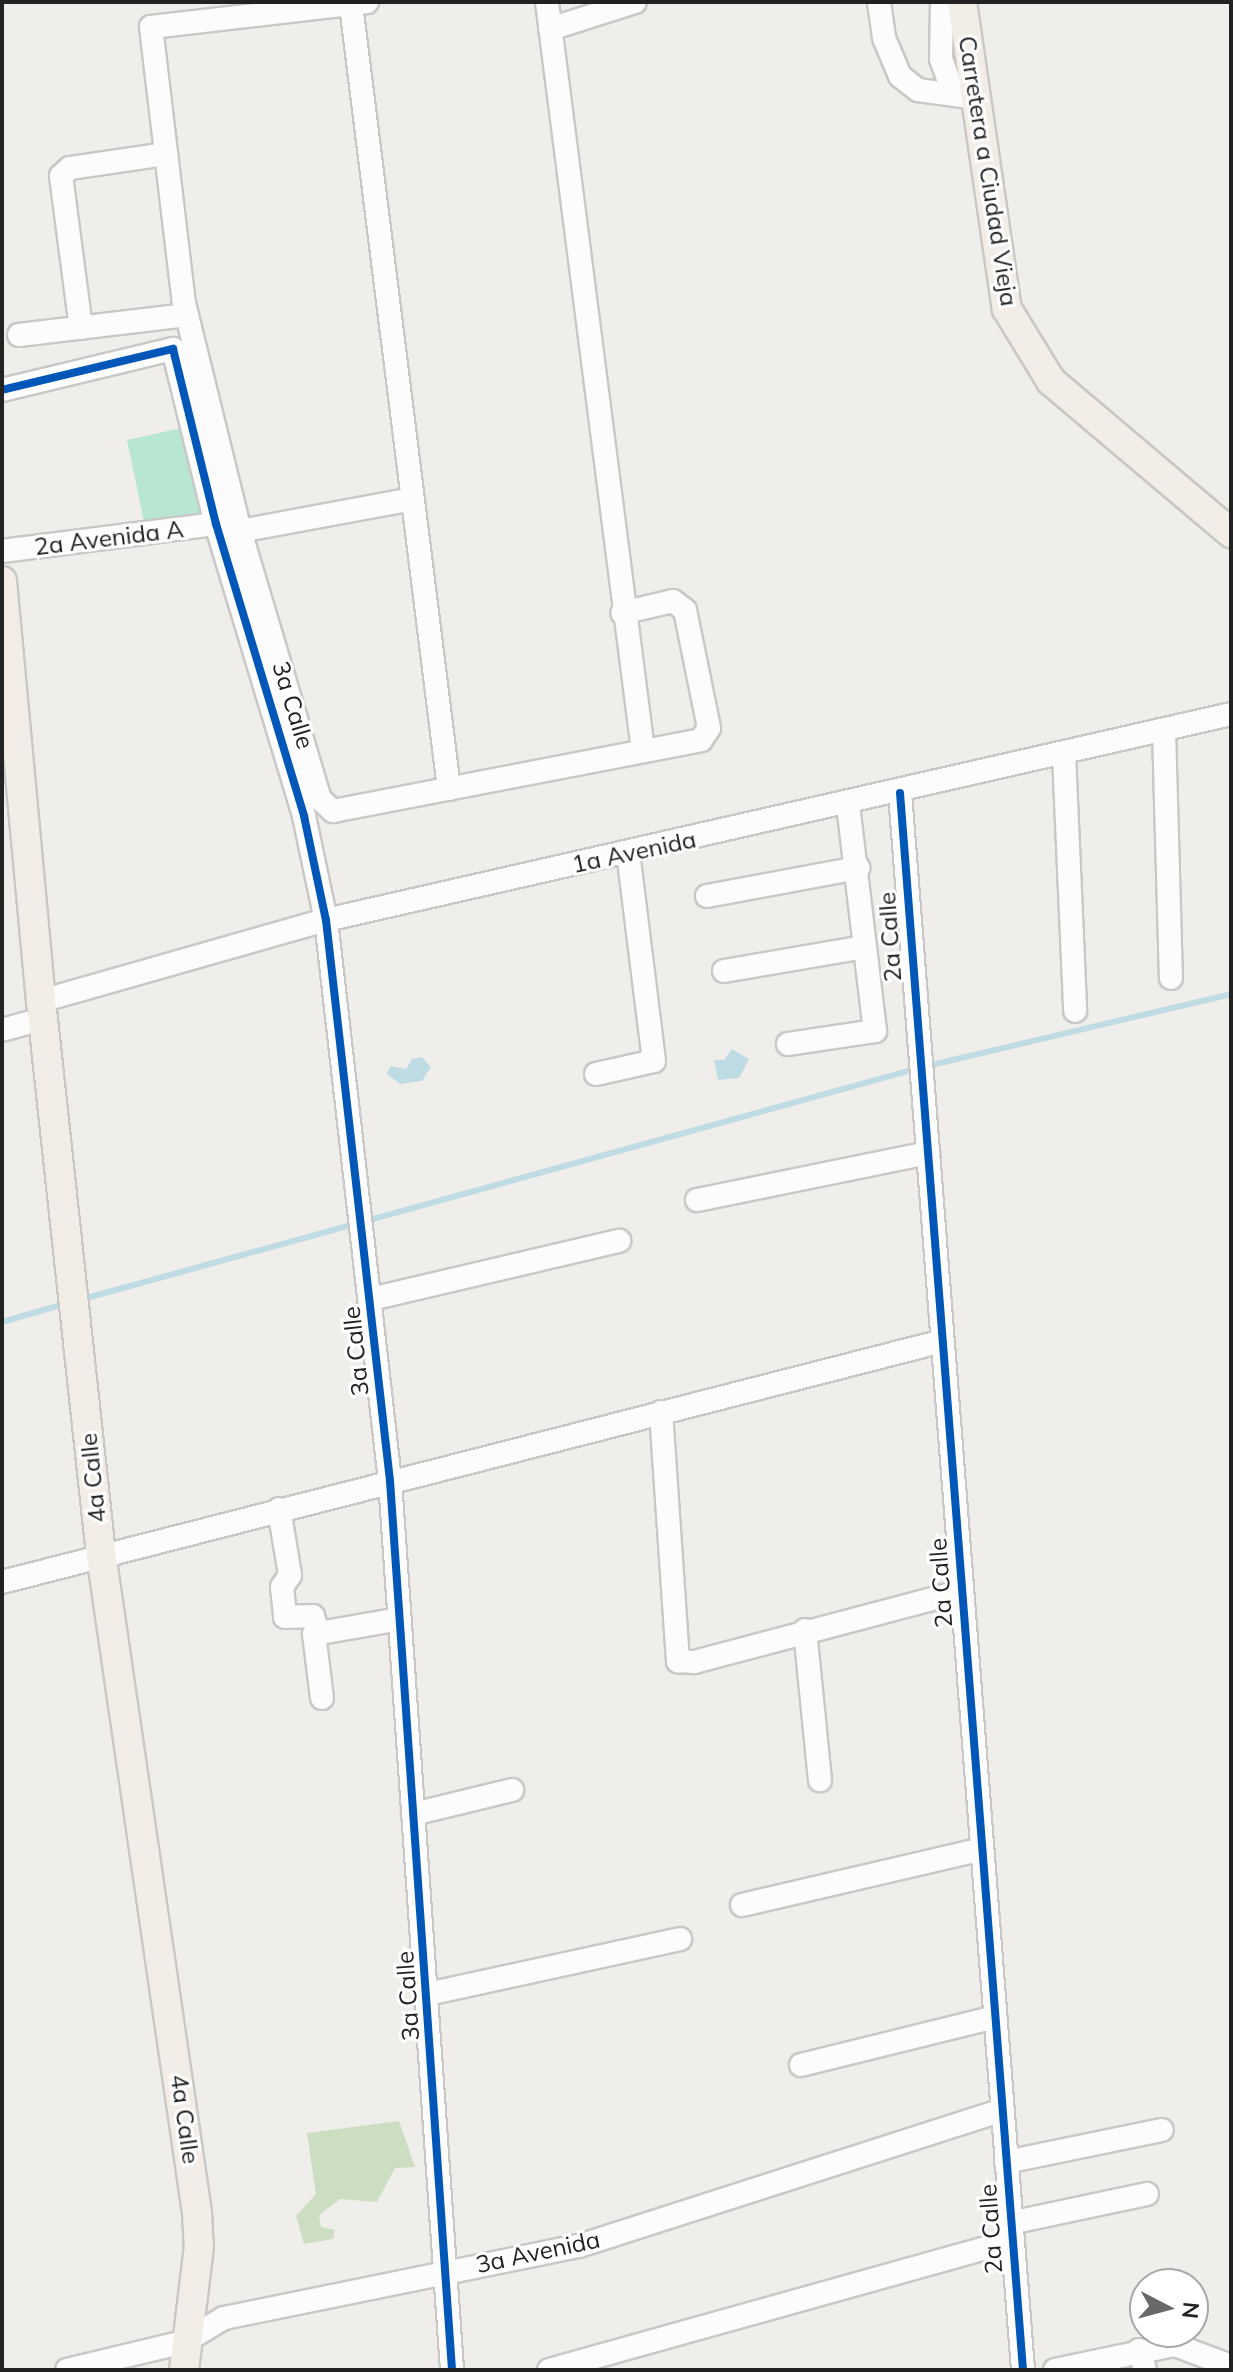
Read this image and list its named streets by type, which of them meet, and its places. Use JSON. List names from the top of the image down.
{
  "streets": {
    "main road": ["Carretera a Ciudad Vieja", "4a Calle"],
    "street": [
      "2a Avenida A",
      "3a Calle",
      "1a Avenida",
      "2a Calle",
      "3a Avenida"
    ]
  },
  "crossings": [
    ["2a Avenida A", "3a Calle"],
    ["3a Calle", "1a Avenida"],
    ["3a Calle", "3a Avenida"],
    ["1a Avenida", "2a Calle"],
    ["1a Avenida", "4a Calle"],
    ["2a Calle", "3a Avenida"],
    ["4a Calle", "3a Avenida"]
  ],
  "north": "right"
}
